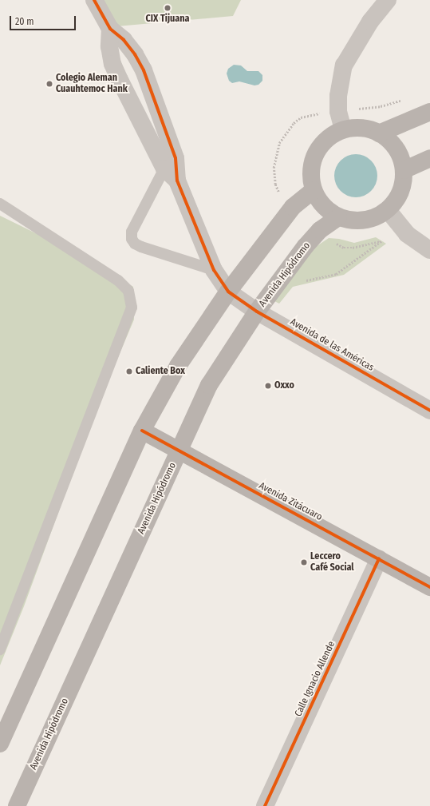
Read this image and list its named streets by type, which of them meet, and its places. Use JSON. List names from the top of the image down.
{
  "streets": {
    "main road": ["Avenida Hipódromo", "Avenida Zitácuaro"],
    "street": ["Avenida de las Américas", "Calle Ignacio Allende"]
  },
  "crossings": [
    ["Avenida Hipódromo", "Avenida de las Américas"],
    ["Avenida Hipódromo", "Avenida Zitácuaro"],
    ["Avenida Zitácuaro", "Calle Ignacio Allende"]
  ],
  "places": [
    "CIX Tijuana",
    "Colegio Aleman Cuauhtemoc Hank",
    "Caliente Box",
    "Oxxo",
    "Leccero Café Social"
  ],
  "scale_bar": "20 m"
}
